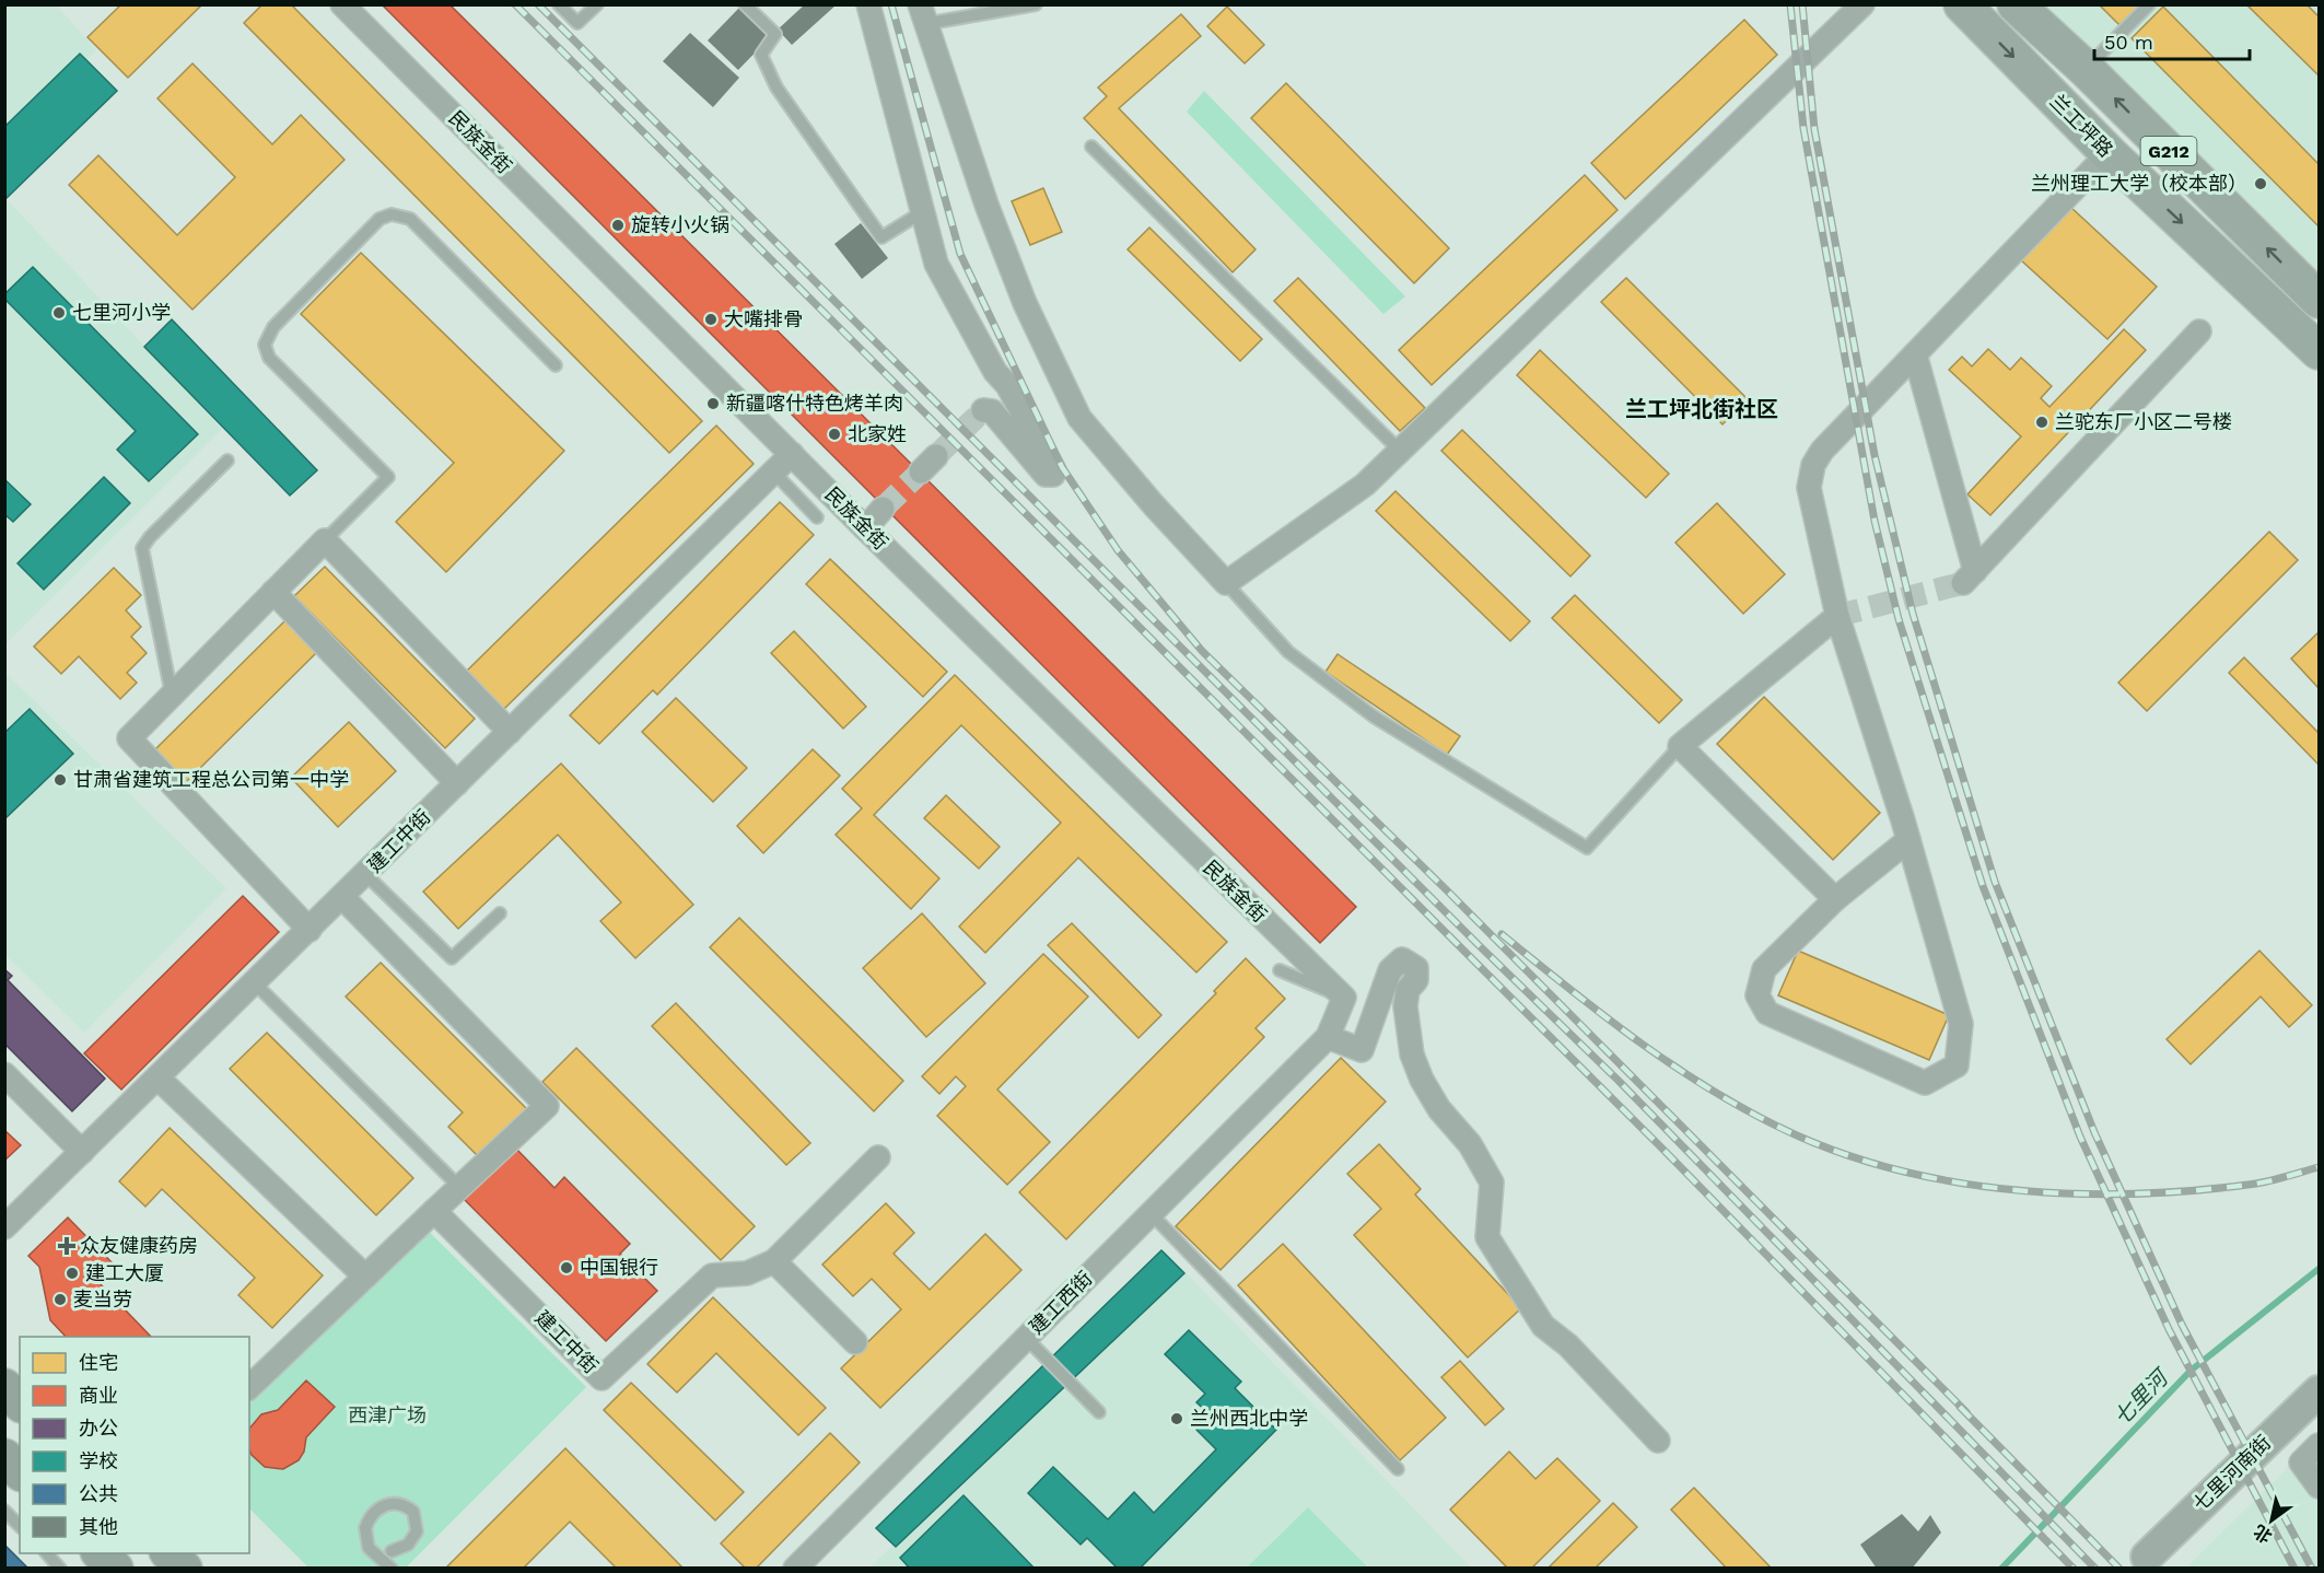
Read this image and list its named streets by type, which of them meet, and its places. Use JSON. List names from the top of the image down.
{
  "streets": {
    "highway": ["兰工坪路", "G212"],
    "street": [
      "民族金街",
      "建工中街",
      "建工西街",
      "七里河南街"
    ]
  },
  "crossings": [
    ["民族金街", "建工中街"]
  ],
  "districts": ["兰工坪北街社区"],
  "water": ["七里河"],
  "parks": ["西津广场"],
  "places": {
    "other": [
      "兰州理工大学（校本部）",
      "旋转小火锅",
      "七里河小学",
      "大嘴排骨",
      "新疆喀什特色烤羊肉",
      "兰驼东厂小区二号楼",
      "北家姓",
      "甘肃省建筑工程总公司第一中学",
      "中国银行",
      "建工大厦",
      "麦当劳",
      "兰州西北中学"
    ],
    "health": ["众友健康药房"]
  },
  "legend": [
    "住宅",
    "商业",
    "办公",
    "学校",
    "公共",
    "其他"
  ],
  "scale_bar": "50 m",
  "north": "bottom left"
}
